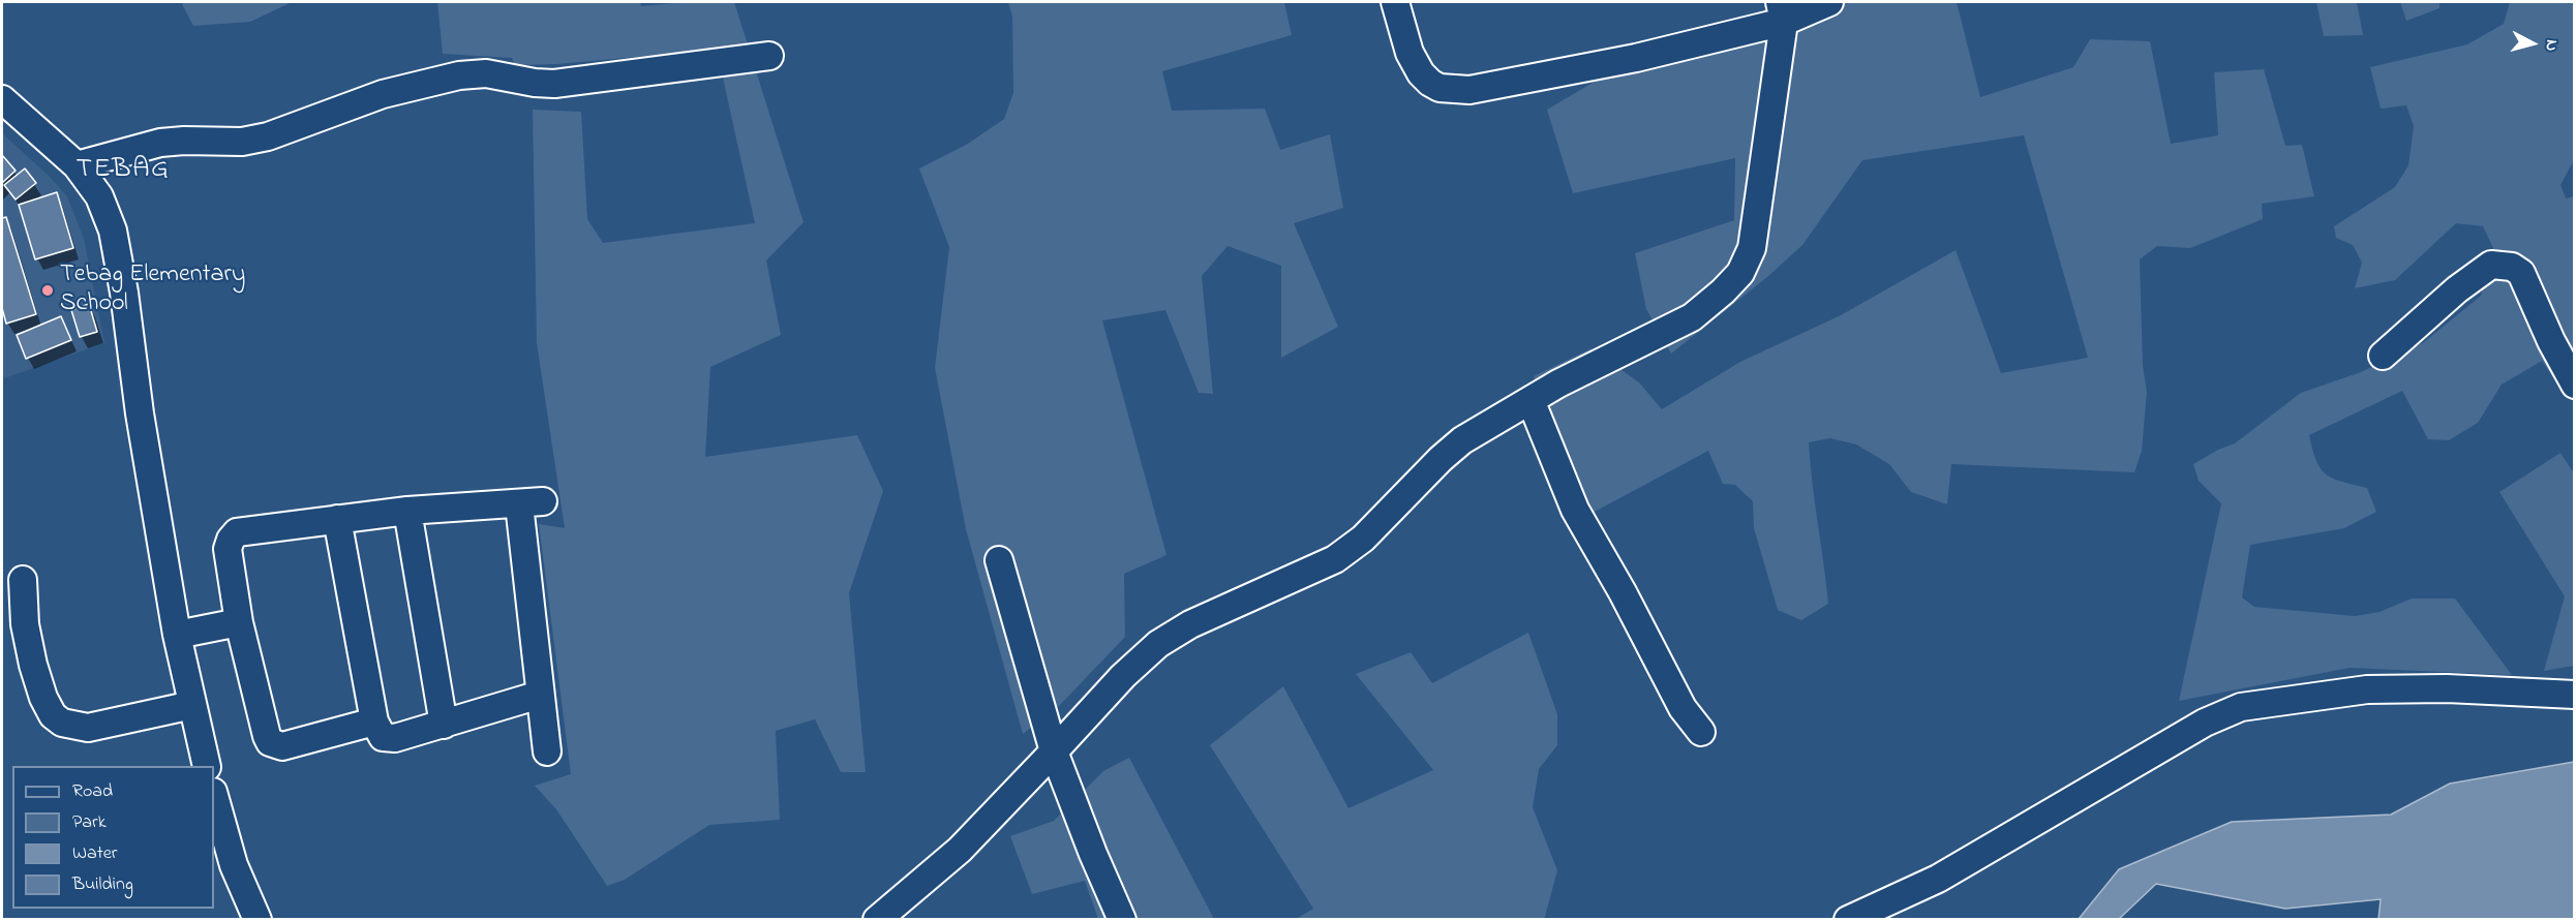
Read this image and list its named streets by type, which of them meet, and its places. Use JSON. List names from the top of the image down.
{
  "districts": ["TEBAG"],
  "places": ["Tebag Elementary School"],
  "legend": [
    "Road",
    "Park",
    "Water",
    "Building"
  ],
  "north": "right"
}
